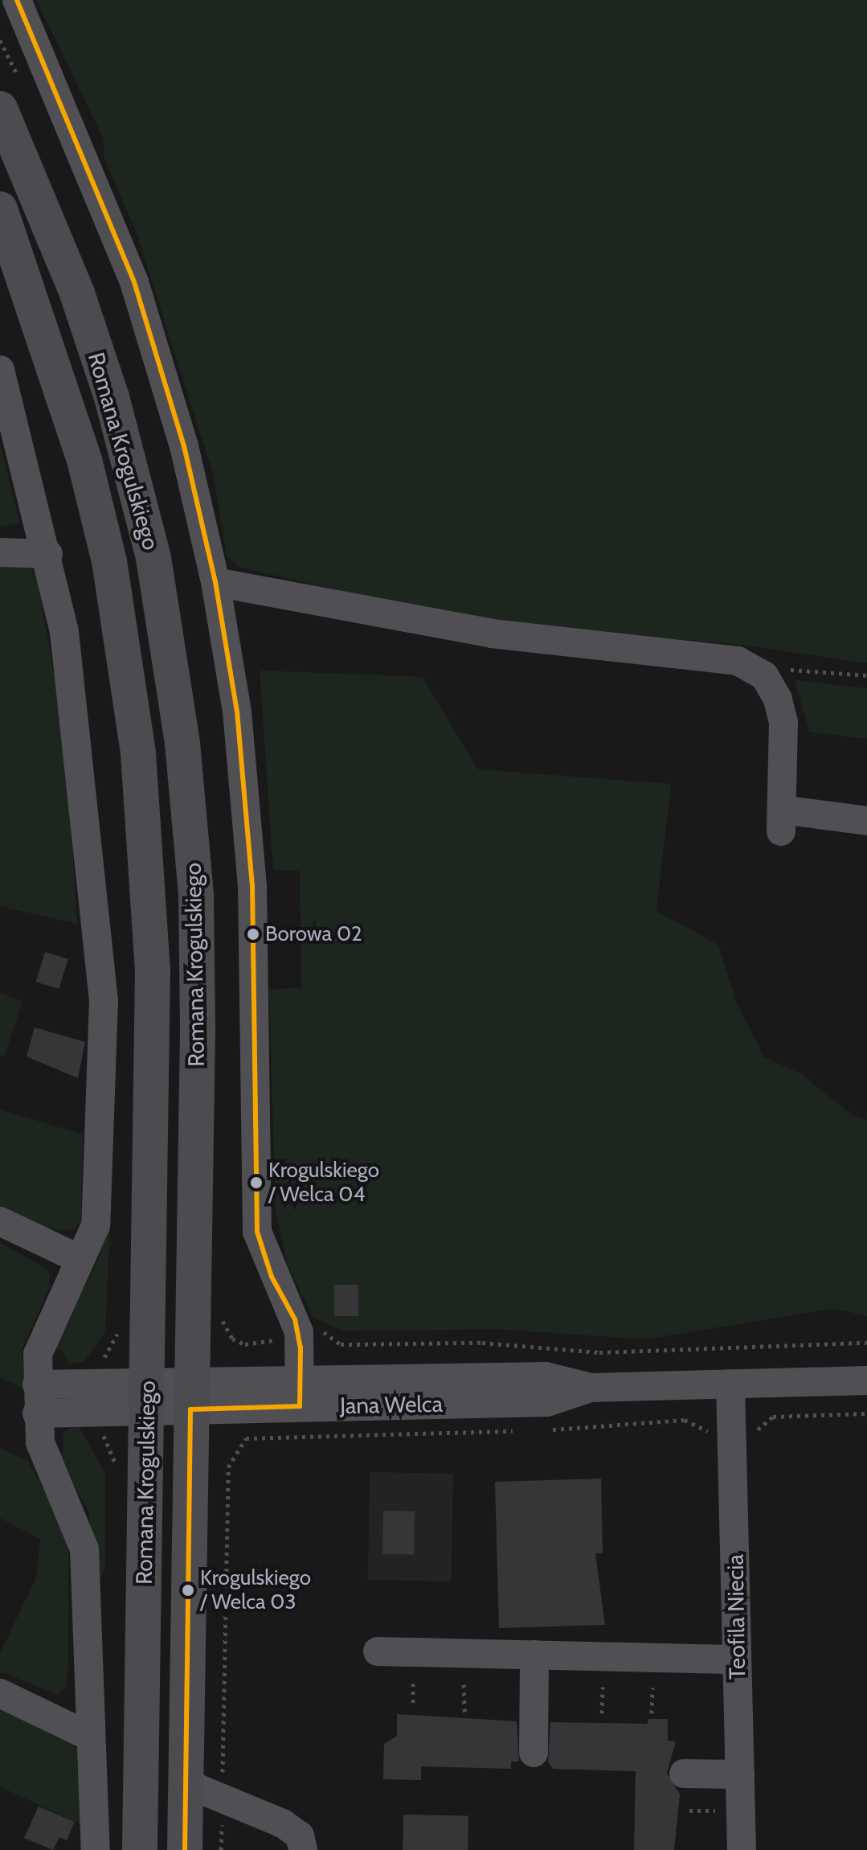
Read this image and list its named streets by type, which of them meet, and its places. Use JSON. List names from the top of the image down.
{
  "streets": {
    "main road": ["Romana Krogulskiego"],
    "street": ["Jana Welca", "Teofila Niecia"]
  },
  "crossings": [
    ["Romana Krogulskiego", "Jana Welca"],
    ["Jana Welca", "Teofila Niecia"]
  ],
  "places": ["Borowa 02", "Krogulskiego / Welca 04", "Krogulskiego / Welca 03"]
}
